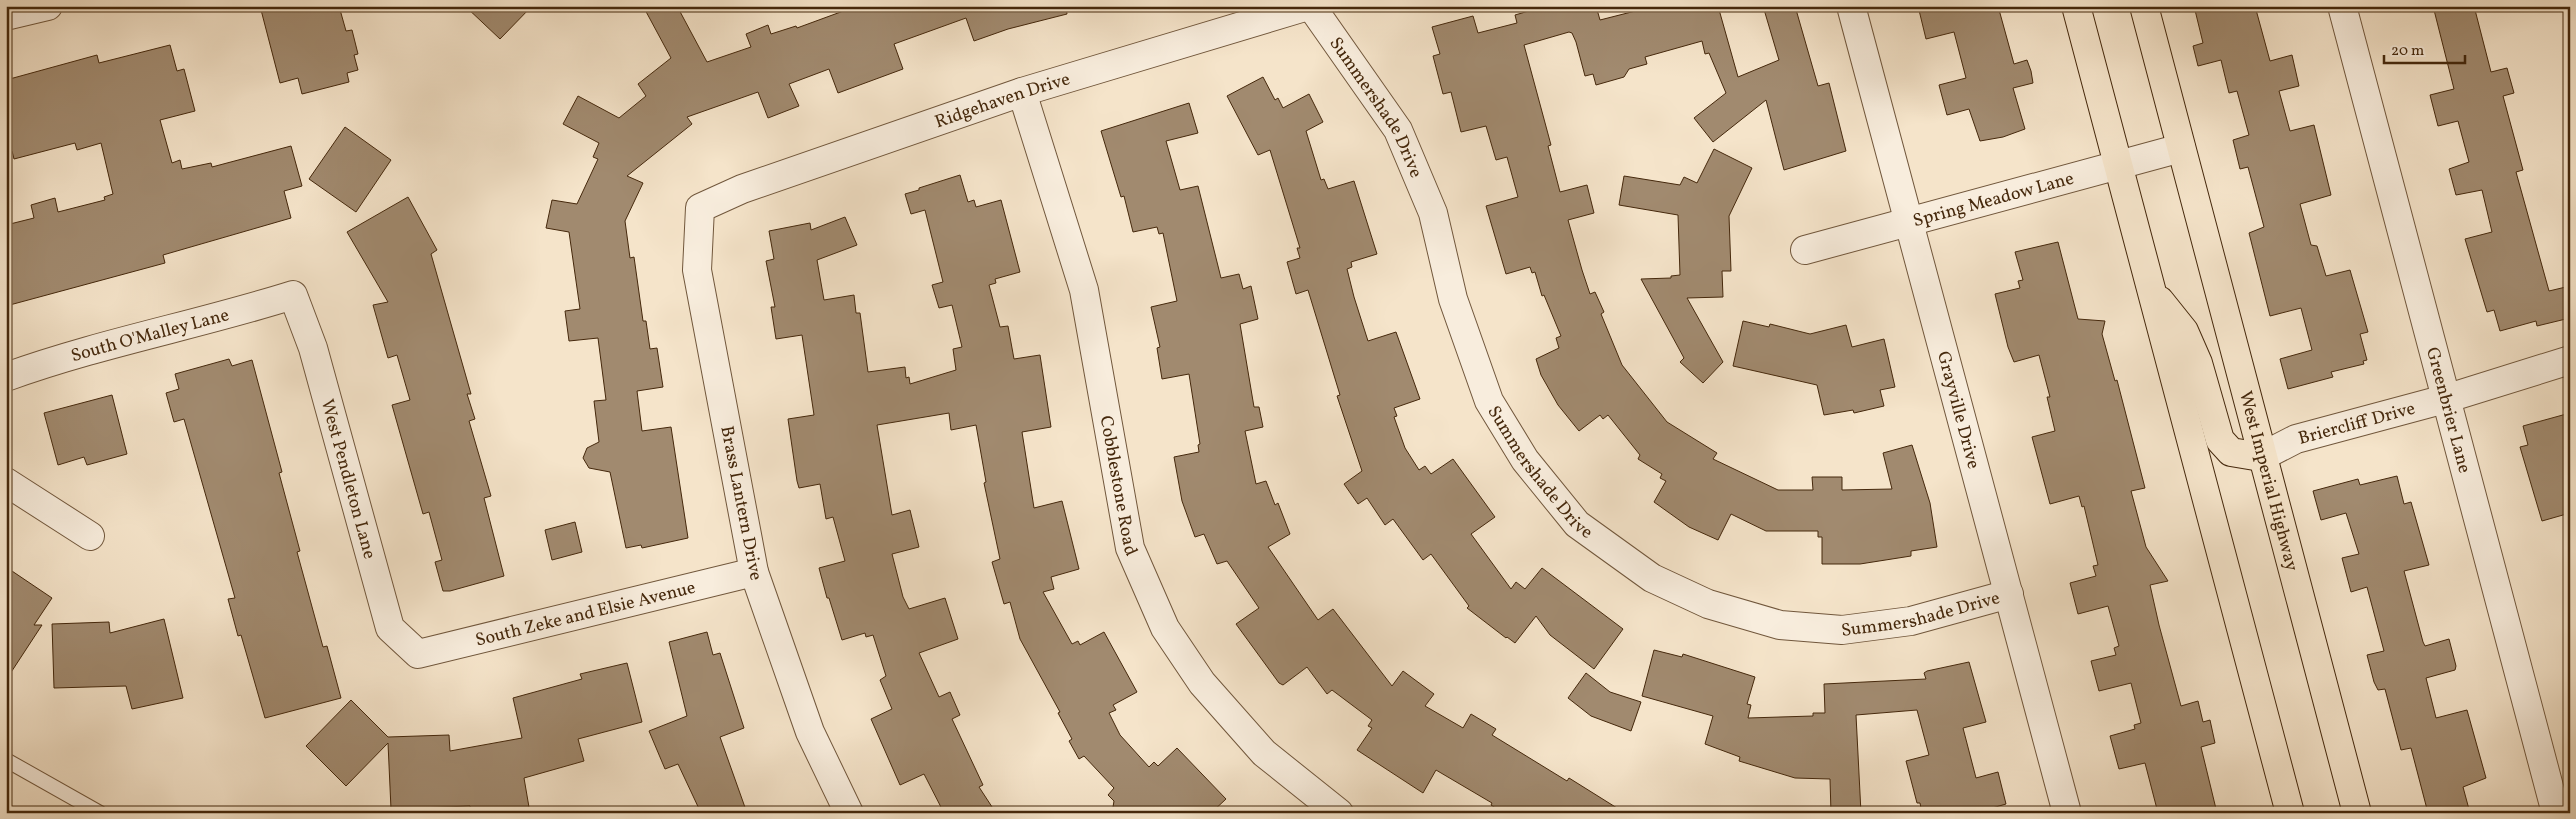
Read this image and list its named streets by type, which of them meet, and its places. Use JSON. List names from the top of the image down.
{
  "streets": {
    "main road": ["West Imperial Highway"],
    "street": [
      "Ridgehaven Drive",
      "Summershade Drive",
      "Spring Meadow Lane",
      "South O'Malley Lane",
      "Grayville Drive",
      "Greenbrier Lane",
      "Briercliff Drive",
      "West Pendleton Lane",
      "Cobblestone Road",
      "Brass Lantern Drive",
      "South Zeke and Elsie Avenue"
    ]
  },
  "crossings": [
    ["Ridgehaven Drive", "Summershade Drive"],
    ["Ridgehaven Drive", "Cobblestone Road"],
    ["Ridgehaven Drive", "Brass Lantern Drive"],
    ["Summershade Drive", "Grayville Drive"],
    ["Spring Meadow Lane", "Grayville Drive"],
    ["Spring Meadow Lane", "West Imperial Highway"],
    ["South O'Malley Lane", "West Pendleton Lane"],
    ["Greenbrier Lane", "Briercliff Drive"],
    ["Briercliff Drive", "West Imperial Highway"],
    ["West Pendleton Lane", "South Zeke and Elsie Avenue"],
    ["Brass Lantern Drive", "South Zeke and Elsie Avenue"]
  ],
  "scale_bar": "20 m"
}
